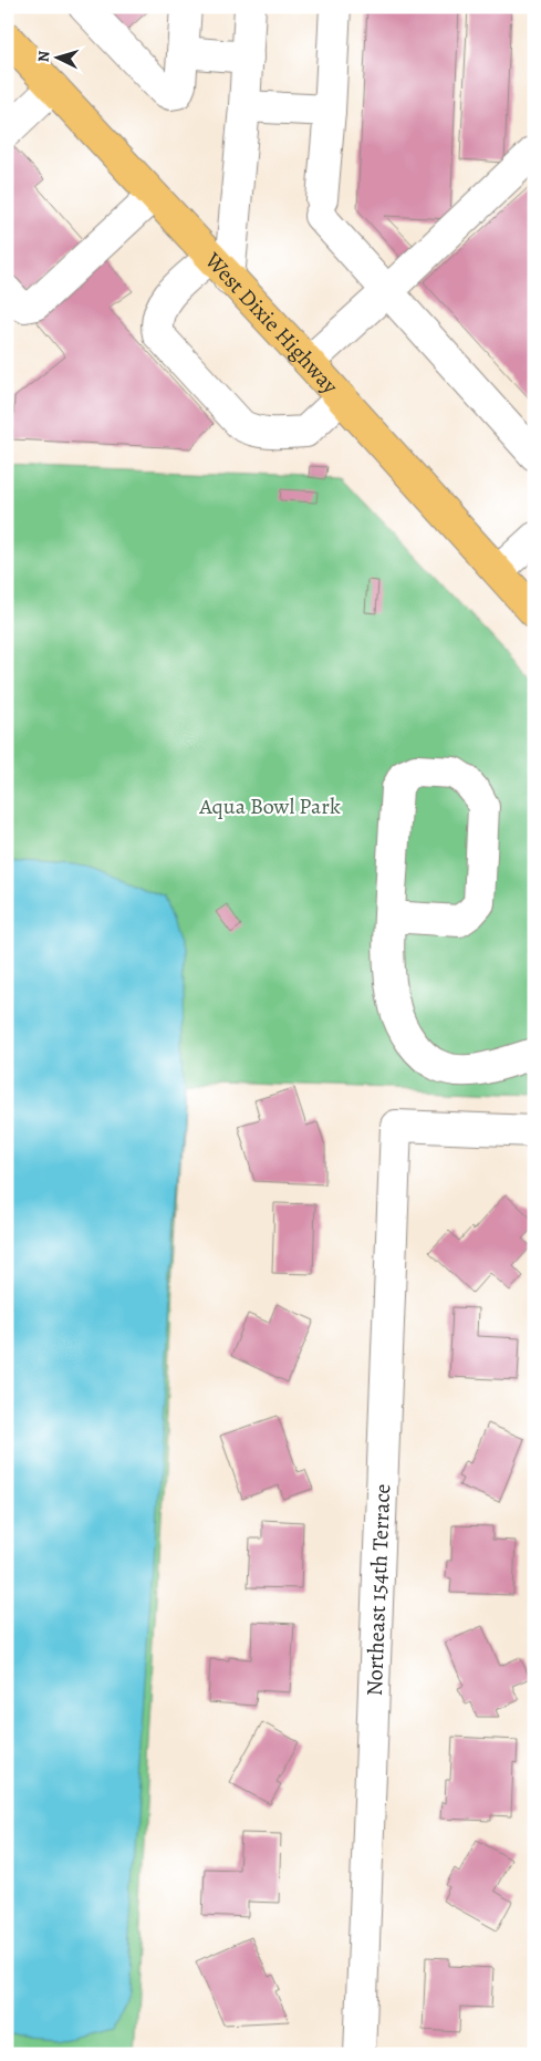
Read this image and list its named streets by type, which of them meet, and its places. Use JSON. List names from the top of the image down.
{
  "streets": {
    "main road": ["West Dixie Highway"],
    "street": ["Northeast 154th Terrace"]
  },
  "parks": ["Aqua Bowl Park"],
  "north": "left"
}
